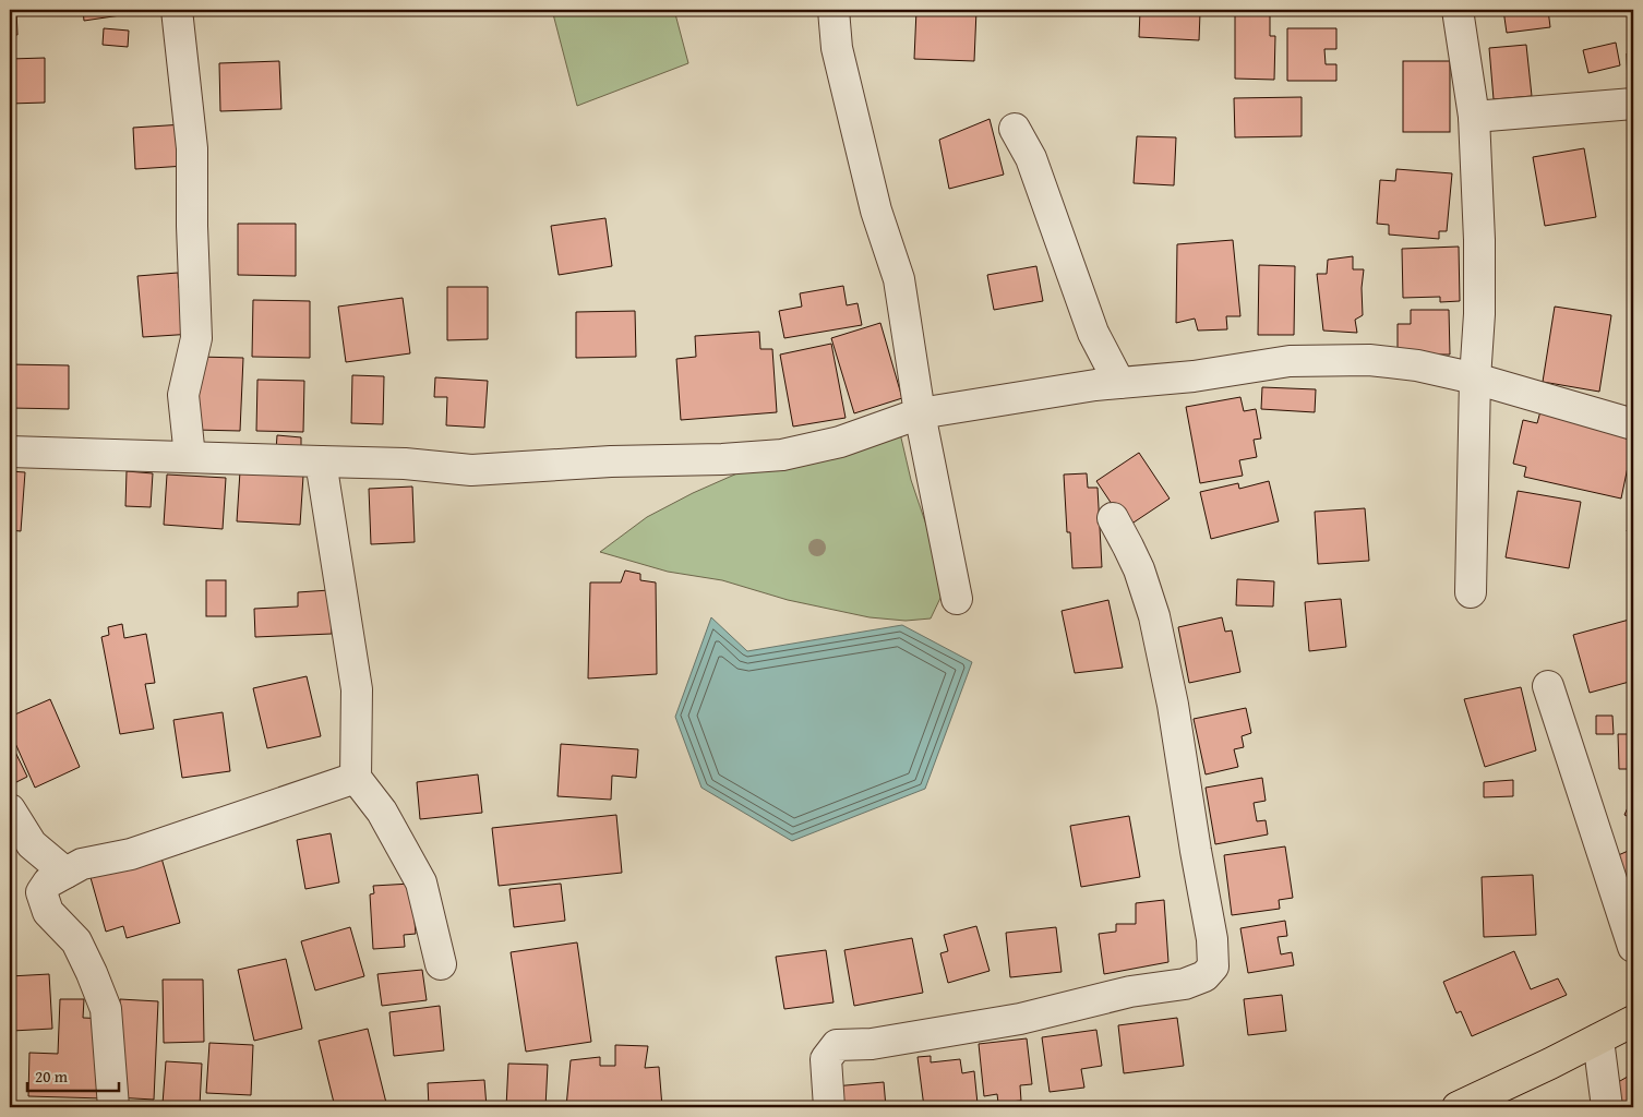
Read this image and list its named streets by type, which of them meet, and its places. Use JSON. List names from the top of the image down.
{
  "scale_bar": "20 m"
}
